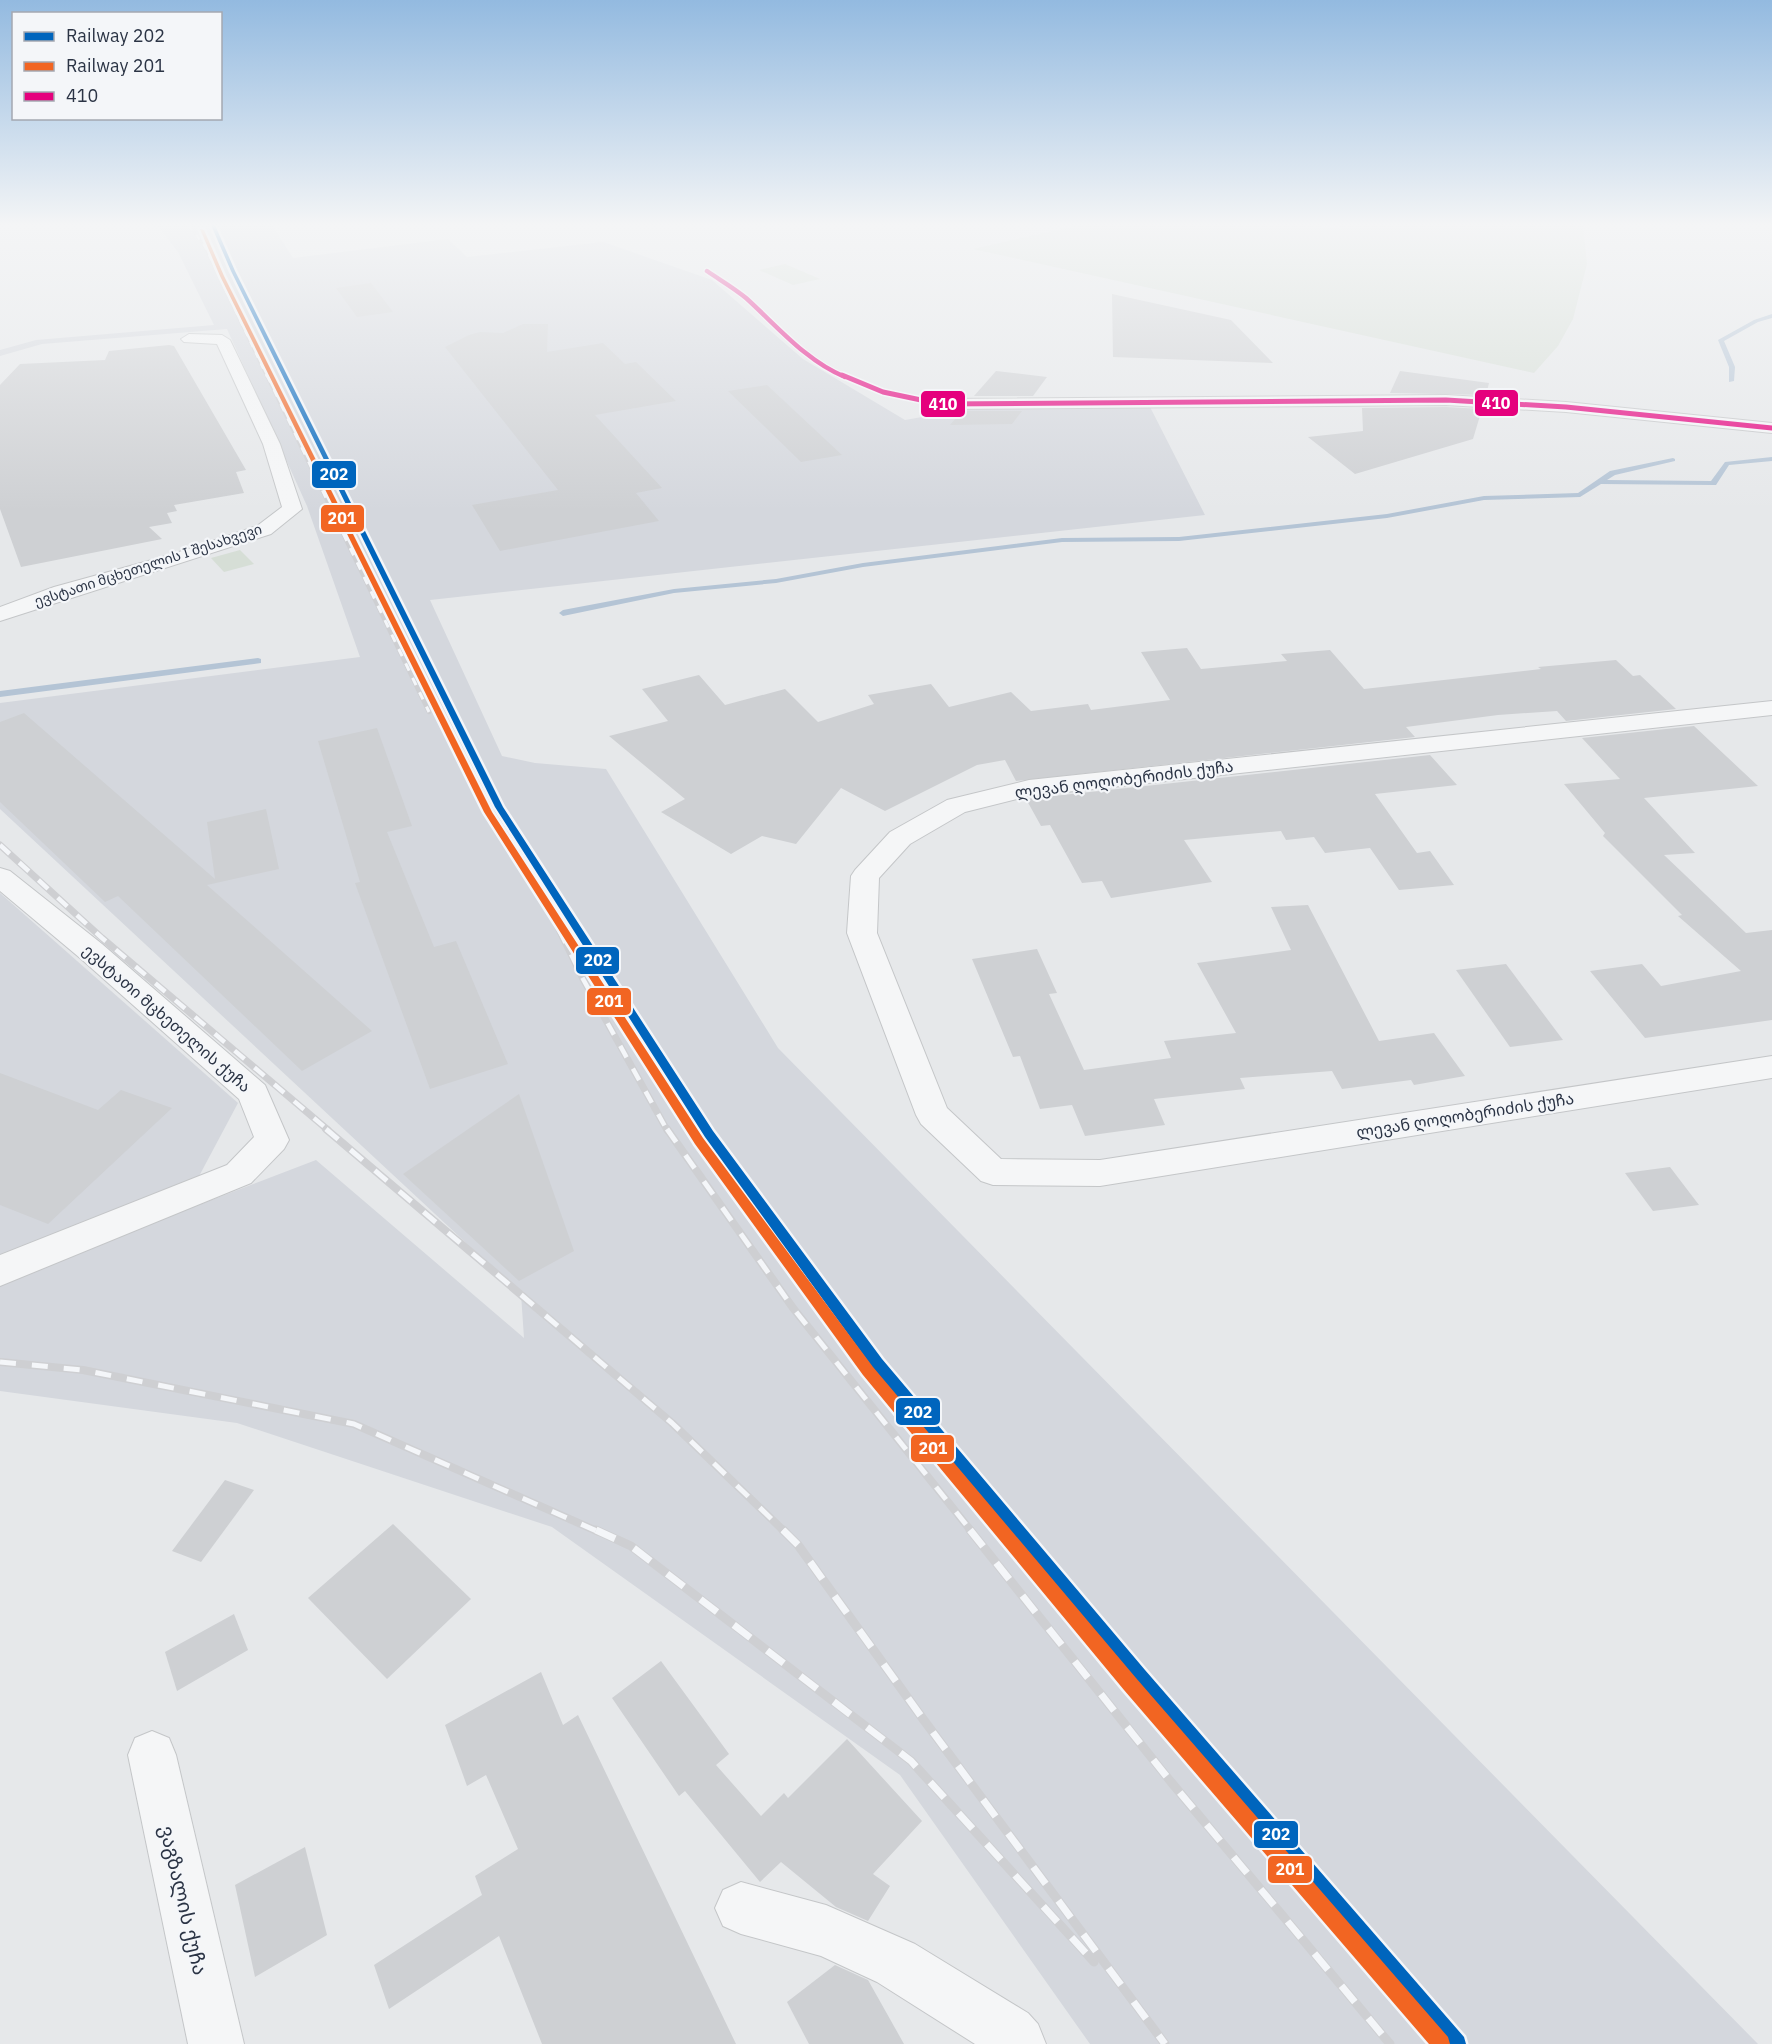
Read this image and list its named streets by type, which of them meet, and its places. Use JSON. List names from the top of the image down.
{
  "streets": {
    "street": [
      "ევსტათი მცხეთელის I შესახვევი",
      "ლევან ღოღობერიძის ქუჩა",
      "ევსტათი მცხეთელის ქუჩა",
      "ვაგზალის ქუჩა"
    ]
  },
  "lines": ["rail line 202", "rail line 201", "transit line 410"],
  "legend": ["Railway 202", "Railway 201", "410"]
}
